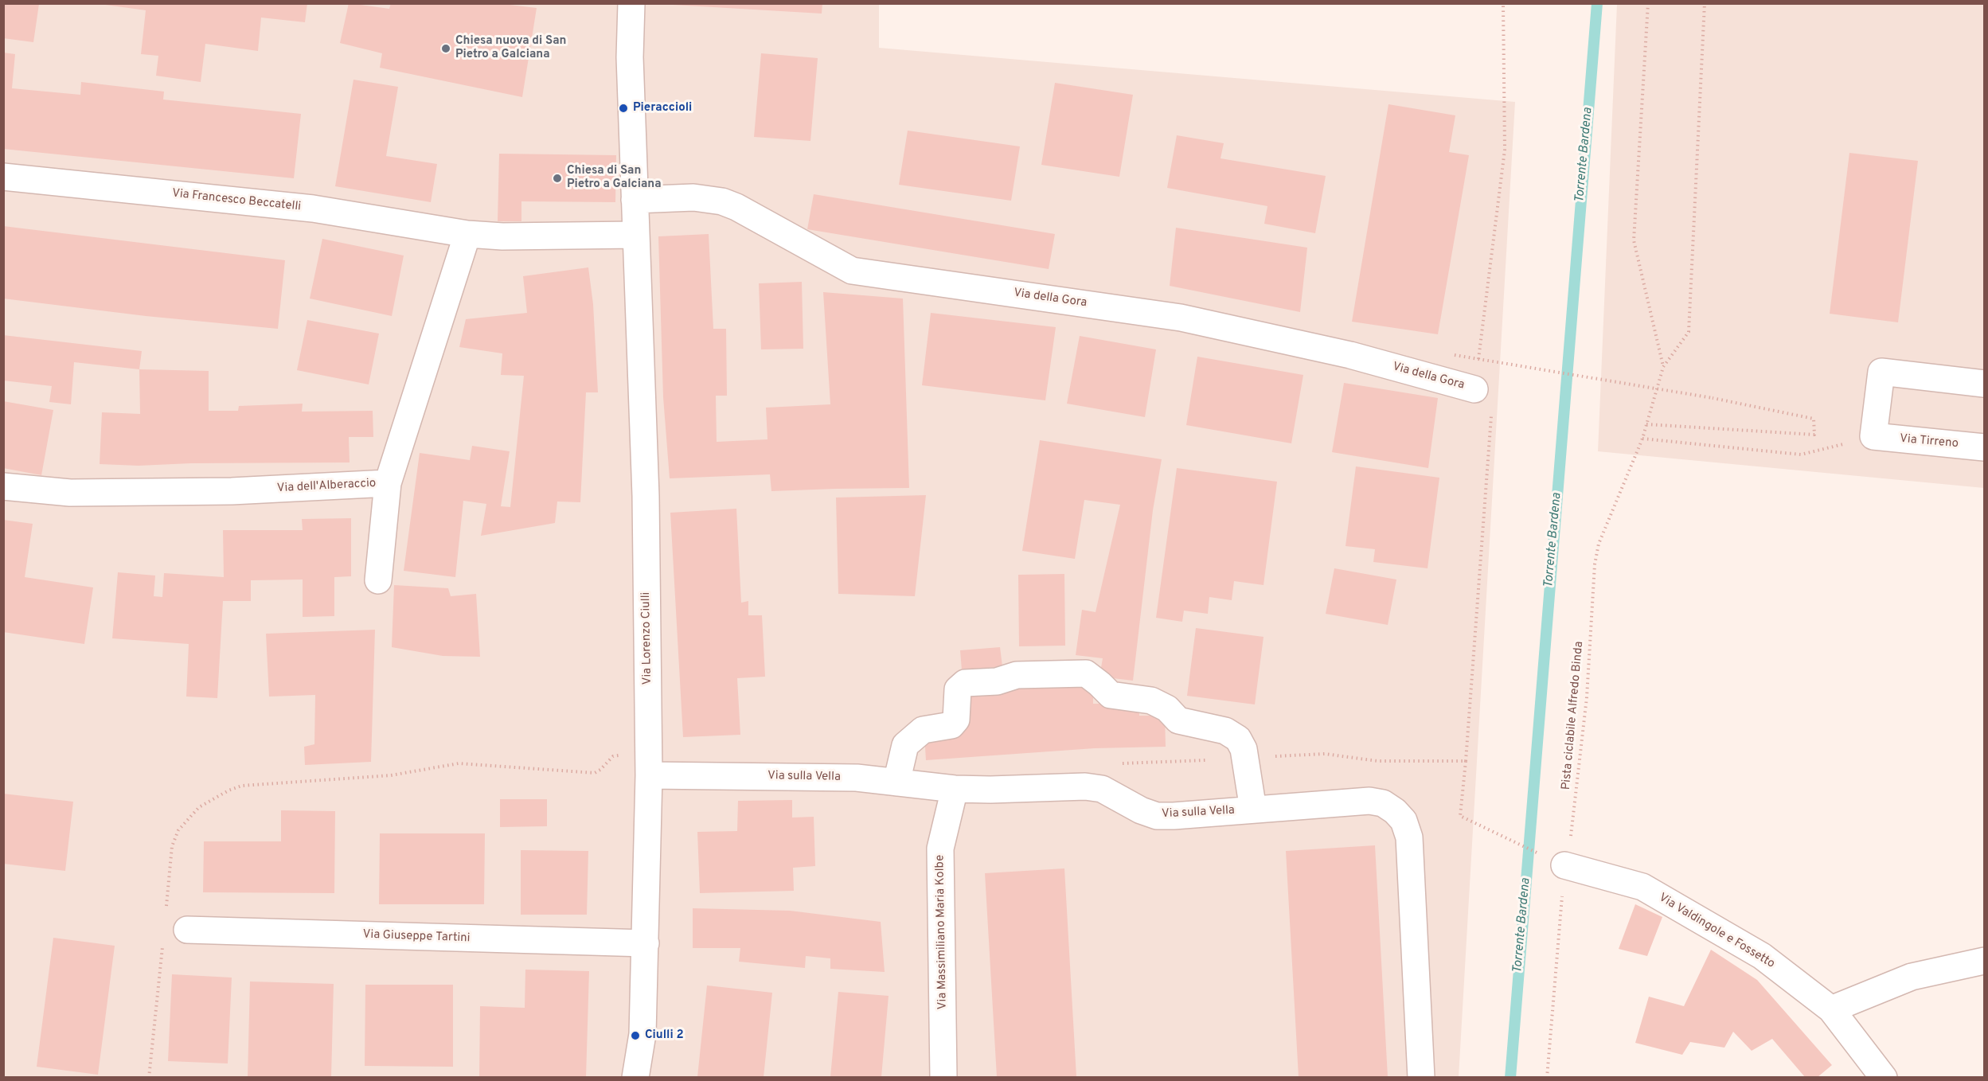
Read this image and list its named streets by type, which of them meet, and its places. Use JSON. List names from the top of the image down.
{
  "streets": {
    "street": [
      "Via Francesco Beccatelli",
      "Via della Gora",
      "Via Tirreno",
      "Via dell'Alberaccio",
      "Via Lorenzo Ciulli",
      "Via sulla Vella",
      "Via Valdingole e Fossetto",
      "Via Massimiliano Maria Kolbe",
      "Via Giuseppe Tartini"
    ],
    "path": ["Pista ciclabile Alfredo Binda"]
  },
  "crossings": [
    ["Via Francesco Beccatelli", "Via dell'Alberaccio"],
    ["Via Francesco Beccatelli", "Via Lorenzo Ciulli"],
    ["Via della Gora", "Via Lorenzo Ciulli"],
    ["Via Lorenzo Ciulli", "Via sulla Vella"],
    ["Via Lorenzo Ciulli", "Via Giuseppe Tartini"],
    ["Pista ciclabile Alfredo Binda", "Via Valdingole e Fossetto"],
    ["Via sulla Vella", "Via Massimiliano Maria Kolbe"]
  ],
  "water": ["Torrente Bardena"],
  "places": [
    "Chiesa nuova di San Pietro a Galciana",
    "Pieraccioli",
    "Chiesa di San Pietro a Galciana",
    "Ciulli 2"
  ]
}
